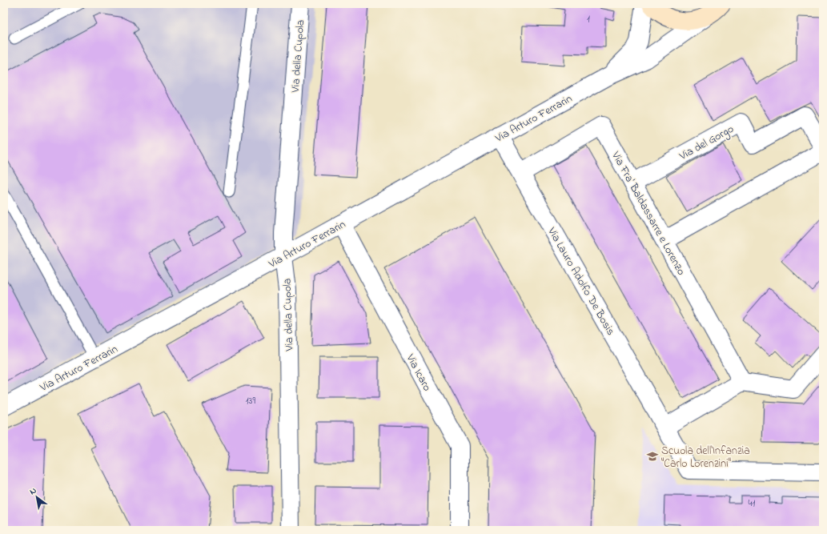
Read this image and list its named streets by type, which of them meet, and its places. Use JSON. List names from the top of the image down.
{
  "streets": {
    "street": [
      "Via della Cupola",
      "Via Arturo Ferrarin",
      "Via del Gorgo",
      "Via Fra' Baldassarre e Lorenzo",
      "Via Lauro Adolfo De Bosis",
      "Via Icaro"
    ]
  },
  "crossings": [
    ["Via della Cupola", "Via Arturo Ferrarin"],
    ["Via Arturo Ferrarin", "Via Lauro Adolfo De Bosis"],
    ["Via Arturo Ferrarin", "Via Icaro"],
    ["Via del Gorgo", "Via Fra' Baldassarre e Lorenzo"],
    ["Via Fra' Baldassarre e Lorenzo", "Via Lauro Adolfo De Bosis"]
  ],
  "places": {
    "school or university": ["Scuola dell'Infanzia \"Carlo Lorenzini\""]
  },
  "house_numbers": ["1", "139", "41"],
  "north": "top left"
}
